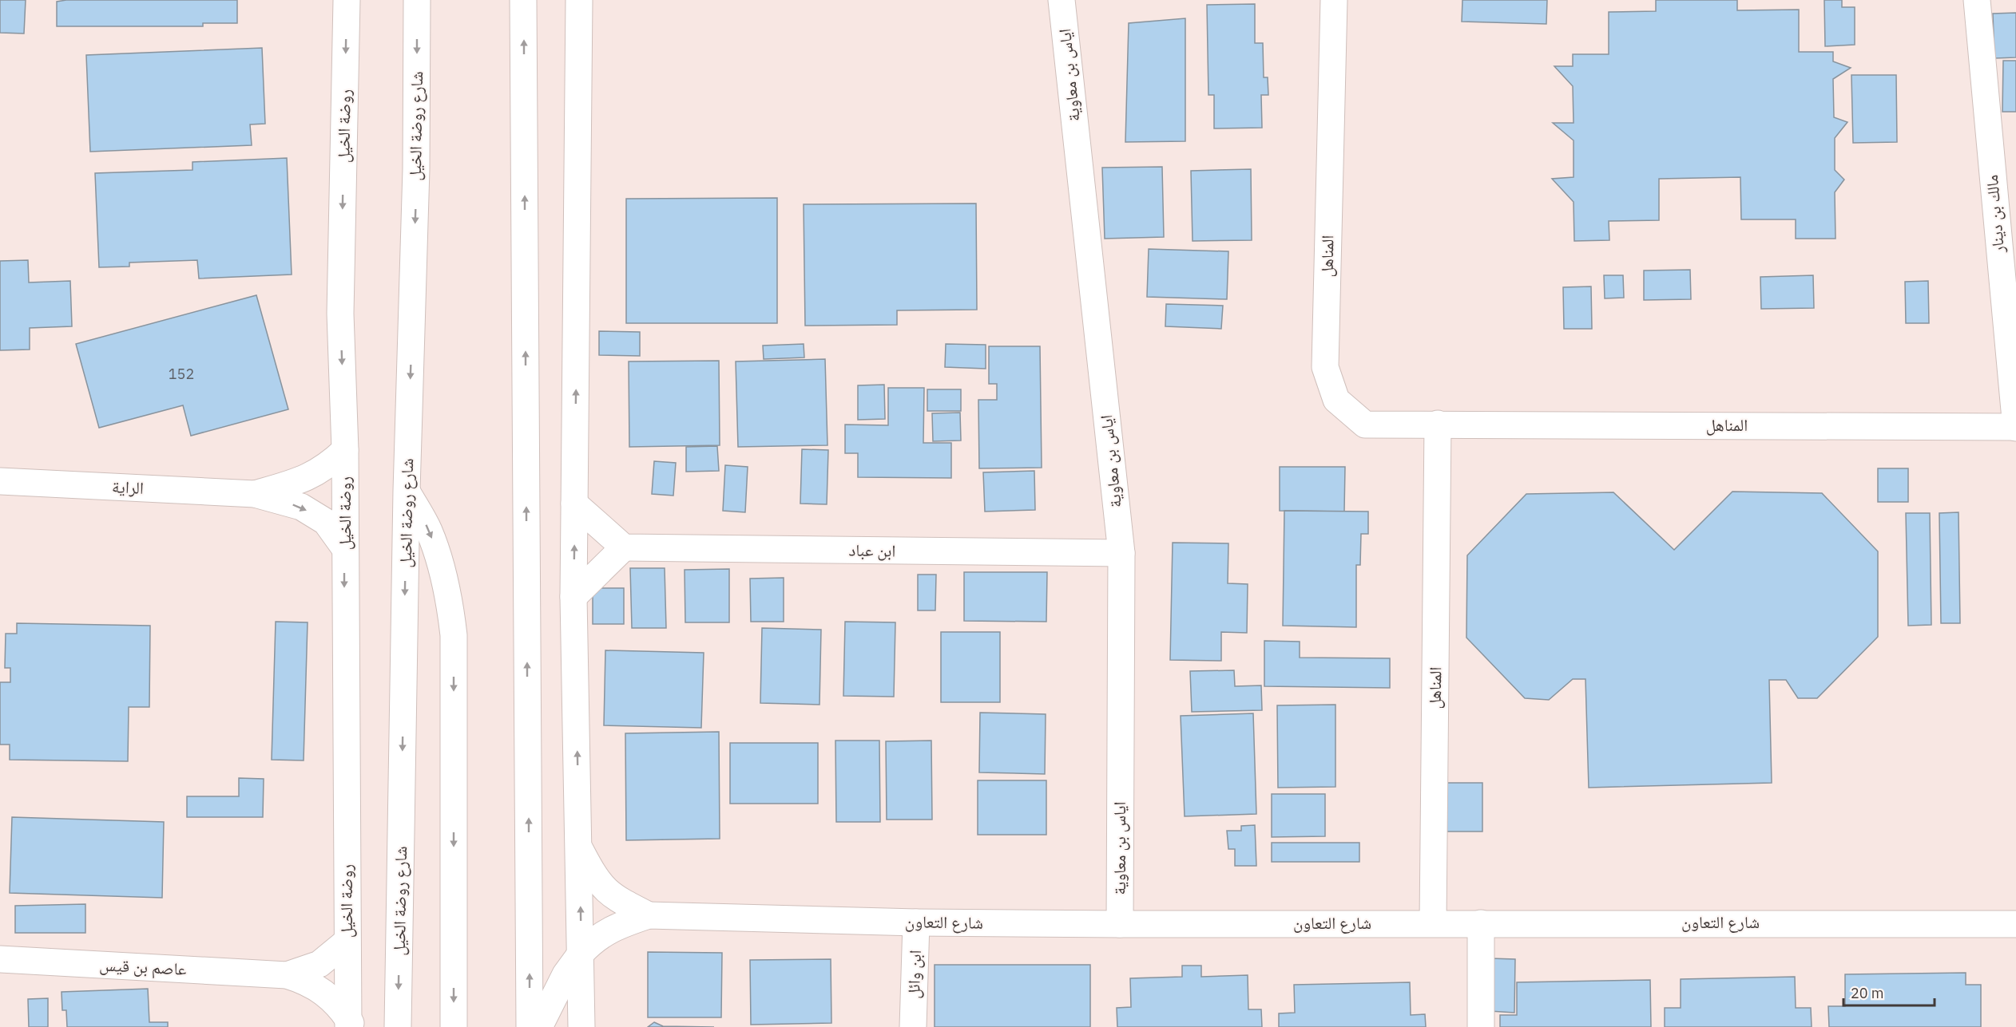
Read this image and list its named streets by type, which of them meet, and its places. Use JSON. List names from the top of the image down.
{
  "streets": {
    "street": [
      "اياس بن معاوية",
      "روضة الخيل",
      "شارع روضة الخيل",
      "مالك بن دينار",
      "المناهل",
      "الراية",
      "ابن عباد",
      "شارع التعاون",
      "عاصم بن قيس",
      "ابن وائل"
    ]
  },
  "crossings": [
    ["اياس بن معاوية", "ابن عباد"],
    ["اياس بن معاوية", "شارع التعاون"],
    ["روضة الخيل", "الراية"],
    ["روضة الخيل", "عاصم بن قيس"],
    ["مالك بن دينار", "المناهل"],
    ["المناهل", "شارع التعاون"],
    ["شارع التعاون", "ابن وائل"]
  ],
  "house_numbers": ["152"],
  "scale_bar": "20 m"
}
